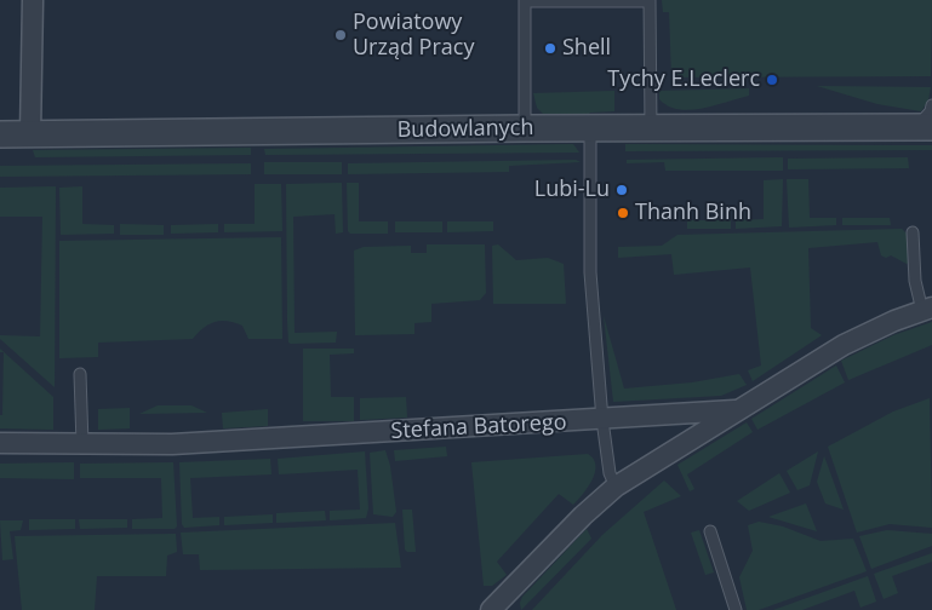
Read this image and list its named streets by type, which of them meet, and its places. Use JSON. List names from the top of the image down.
{
  "streets": {
    "street": ["Budowlanych", "Stefana Batorego"]
  },
  "places": [
    "Powiatowy Urząd Pracy",
    "Shell",
    "Tychy E.Leclerc",
    "Lubi-Lu",
    "Thanh Binh"
  ]
}
